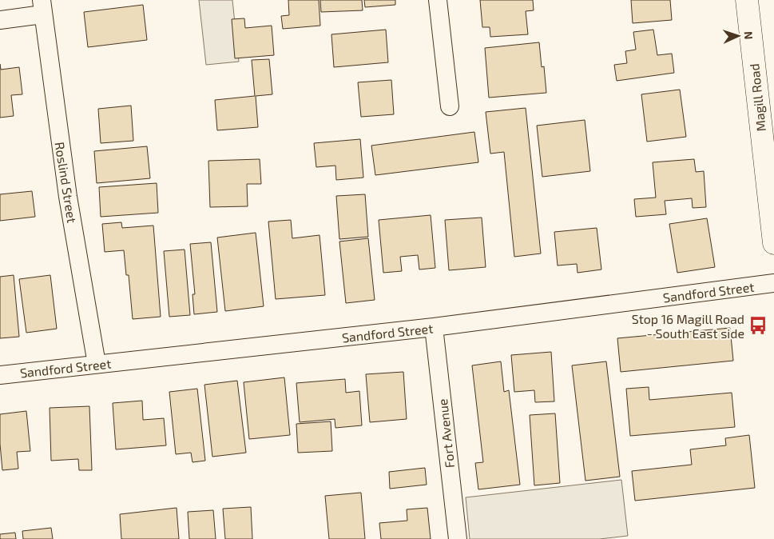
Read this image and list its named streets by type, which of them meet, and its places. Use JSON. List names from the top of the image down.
{
  "streets": {
    "main road": ["Magill Road"],
    "street": ["Roslind Street", "Sandford Street", "Fort Avenue"]
  },
  "crossings": [
    ["Roslind Street", "Sandford Street"],
    ["Sandford Street", "Fort Avenue"]
  ],
  "places": {
    "bus stop": ["Stop 16 Magill Road - South East side"]
  },
  "north": "right"
}
